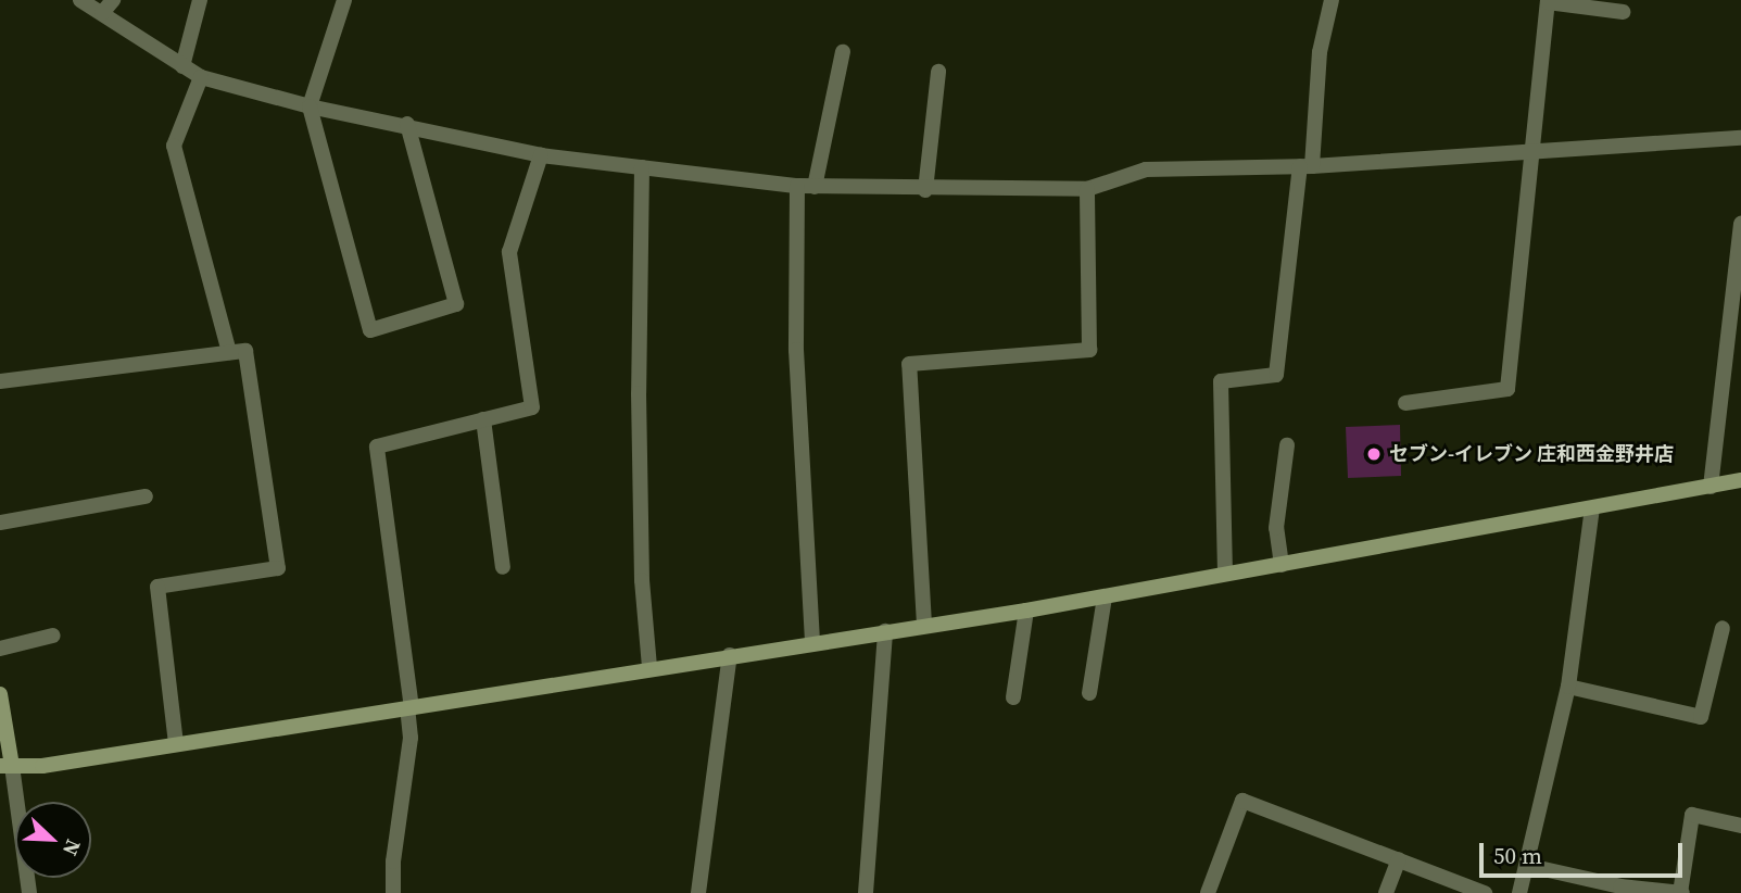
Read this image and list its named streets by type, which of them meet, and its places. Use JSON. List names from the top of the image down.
{
  "places": ["セブン-イレブン 庄和西金野井店"],
  "scale_bar": "50 m",
  "north": "bottom right"
}
